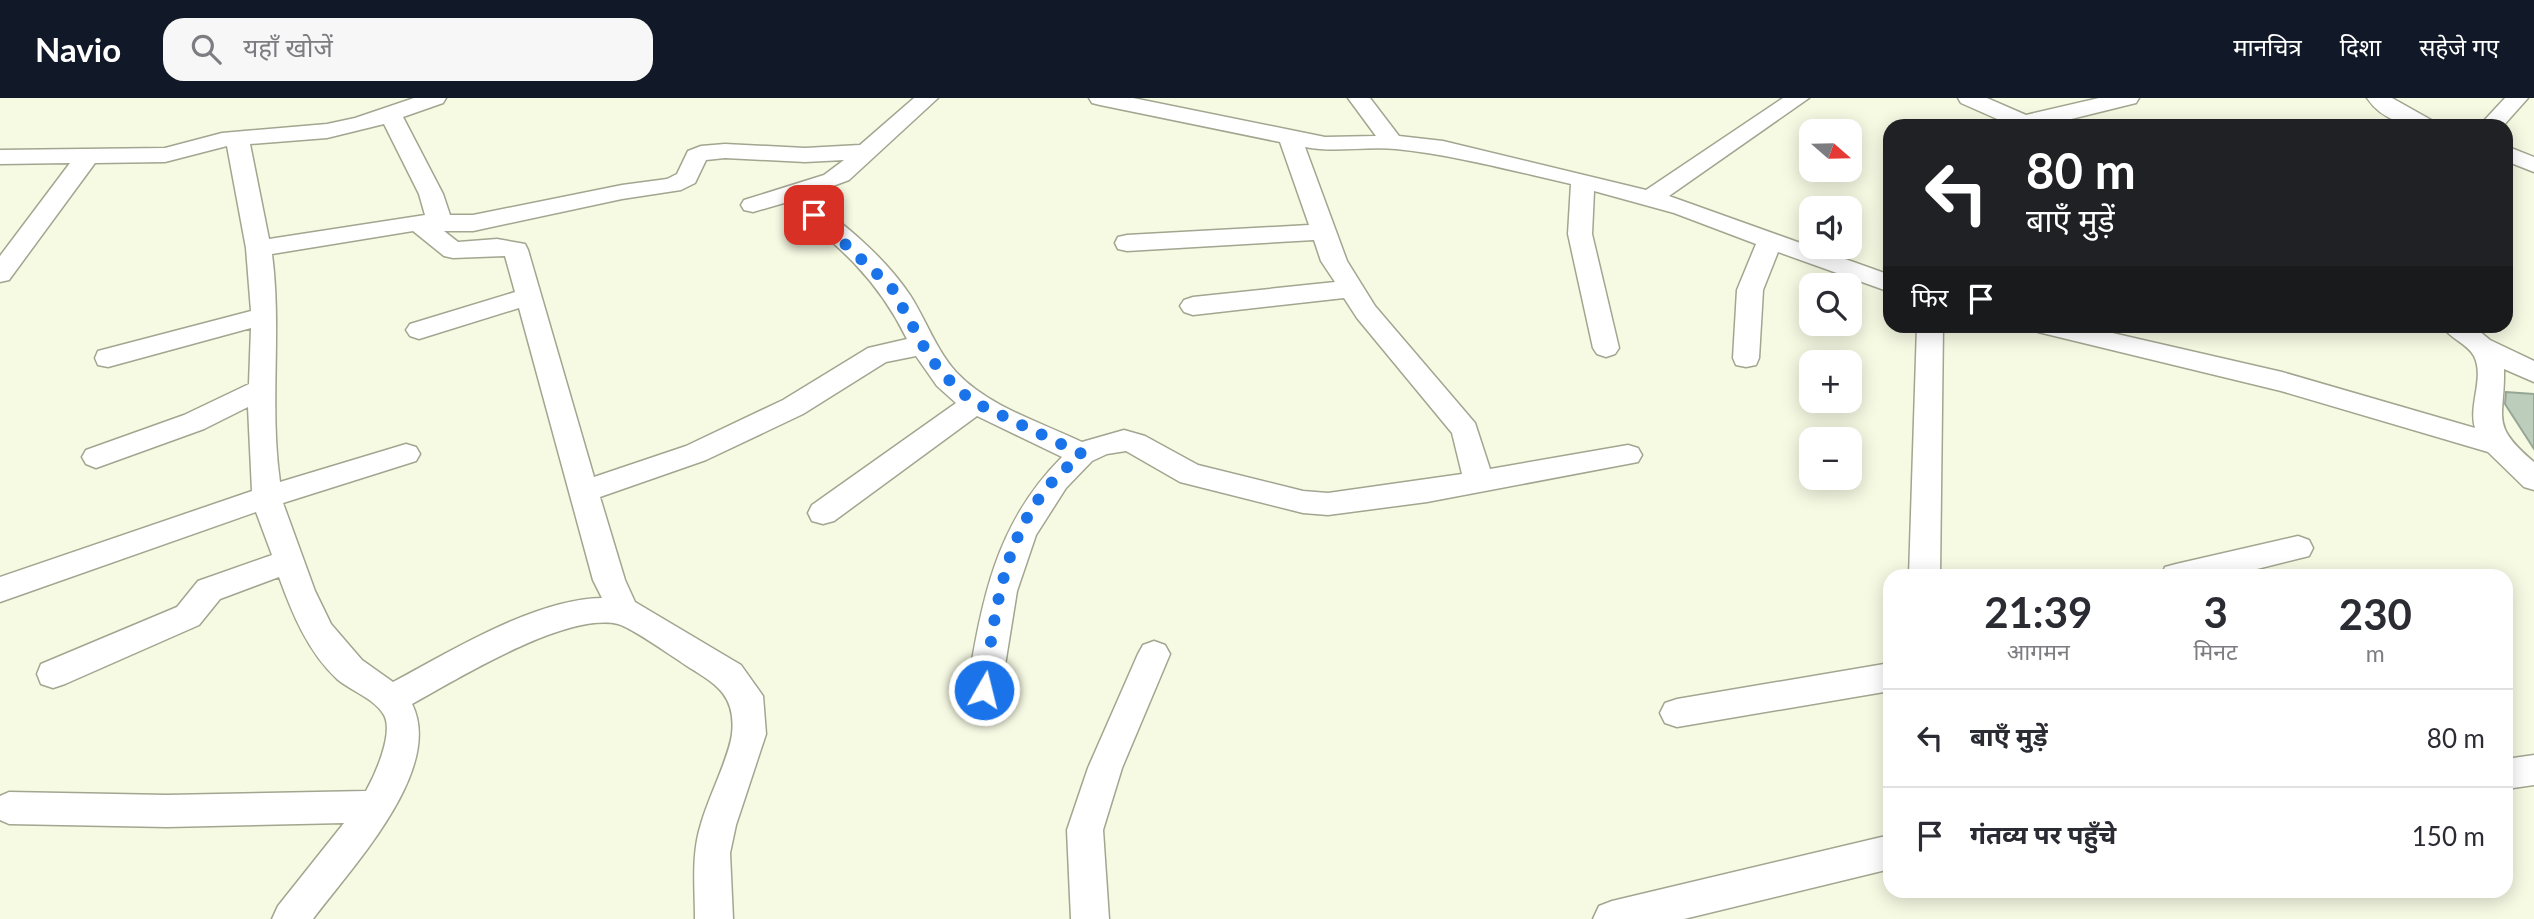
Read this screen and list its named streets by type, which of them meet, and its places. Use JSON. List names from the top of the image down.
{
  "north": "right",
  "page": {
    "header": "Navio",
    "search": "यहाँ खोजें",
    "nav": ["मानचित्र", "दिशा", "सहेजे गए"],
    "map_buttons": ["+", "−"],
    "turn": ["80 m", "बाएँ मुड़ें"],
    "then": "फिर",
    "eta": [
      "21:39",
      "आगमन",
      "3",
      "मिनट",
      "230",
      "m"
    ],
    "list": [
      {
        "name": "बाएँ मुड़ें",
        "value": "80 m"
      },
      {
        "name": "गंतव्य पर पहुँचे",
        "value": "150 m"
      }
    ]
  }
}
